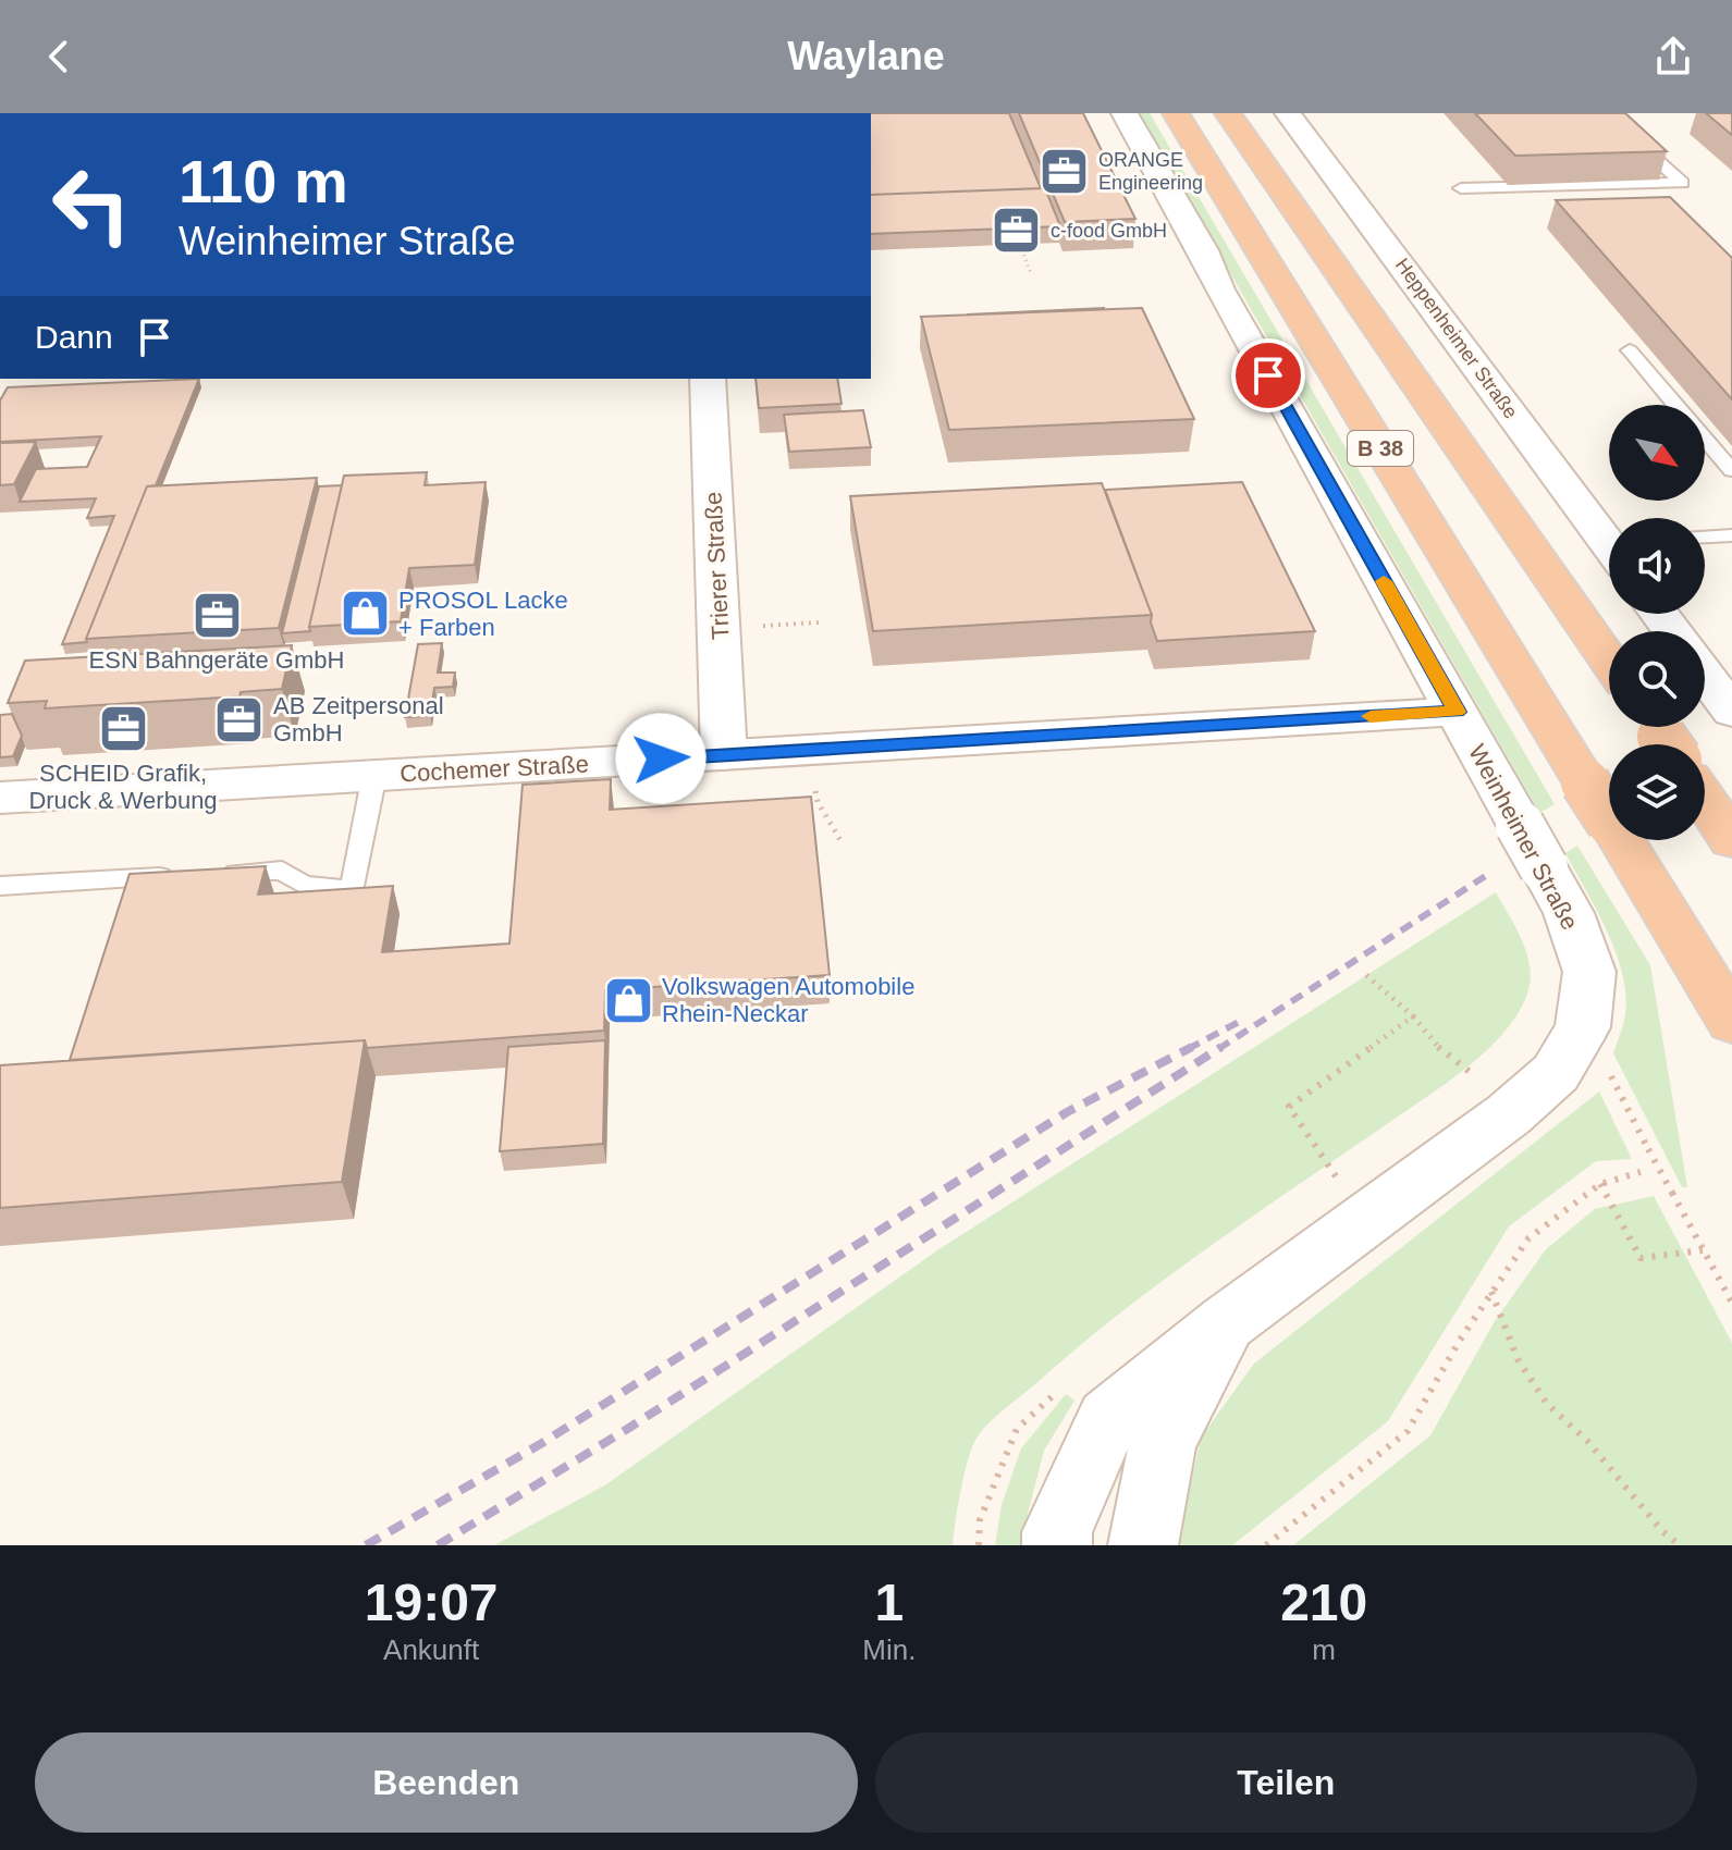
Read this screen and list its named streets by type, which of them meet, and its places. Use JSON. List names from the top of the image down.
{
  "streets": {
    "highway": ["B 38"],
    "street": [
      "Heppenheimer Straße",
      "Trierer Straße",
      "Cochemer Straße",
      "Weinheimer Straße"
    ]
  },
  "crossings": [
    ["Trierer Straße", "Cochemer Straße"],
    ["Cochemer Straße", "Weinheimer Straße"]
  ],
  "places": {
    "office": [
      "ORANGE Engineering",
      "c-food GmbH",
      "ESN Bahngeräte GmbH",
      "AB Zeitpersonal GmbH",
      "SCHEID Grafik, Druck & Werbung"
    ],
    "shop": ["PROSOL Lacke + Farben", "Volkswagen Automobile Rhein-Neckar"]
  },
  "north": "bottom right",
  "page": {
    "header": "Waylane",
    "turn": ["110 m", "Weinheimer Straße"],
    "then": "Dann",
    "eta": [
      "19:07",
      "Ankunft",
      "1",
      "Min.",
      "210",
      "m"
    ],
    "buttons": ["Beenden", "Teilen"]
  }
}
